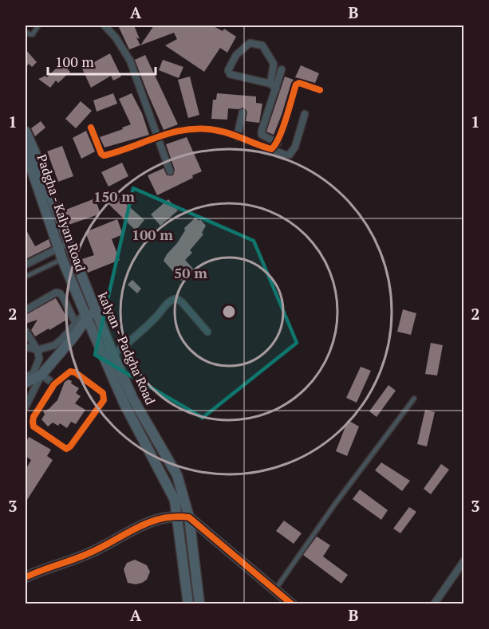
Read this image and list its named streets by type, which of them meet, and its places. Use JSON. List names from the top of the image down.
{
  "streets": {
    "main road": ["Padgha - Kalyan Road", "kalyan - Padgha Road"]
  },
  "crossings": [
    ["Padgha - Kalyan Road", "kalyan - Padgha Road"]
  ],
  "scale_bar": "100 m",
  "grid": {
    "columns": ["A", "B"],
    "rows": ["1", "2", "3"]
  },
  "rings": ["150 m", "100 m", "50 m"]
}
